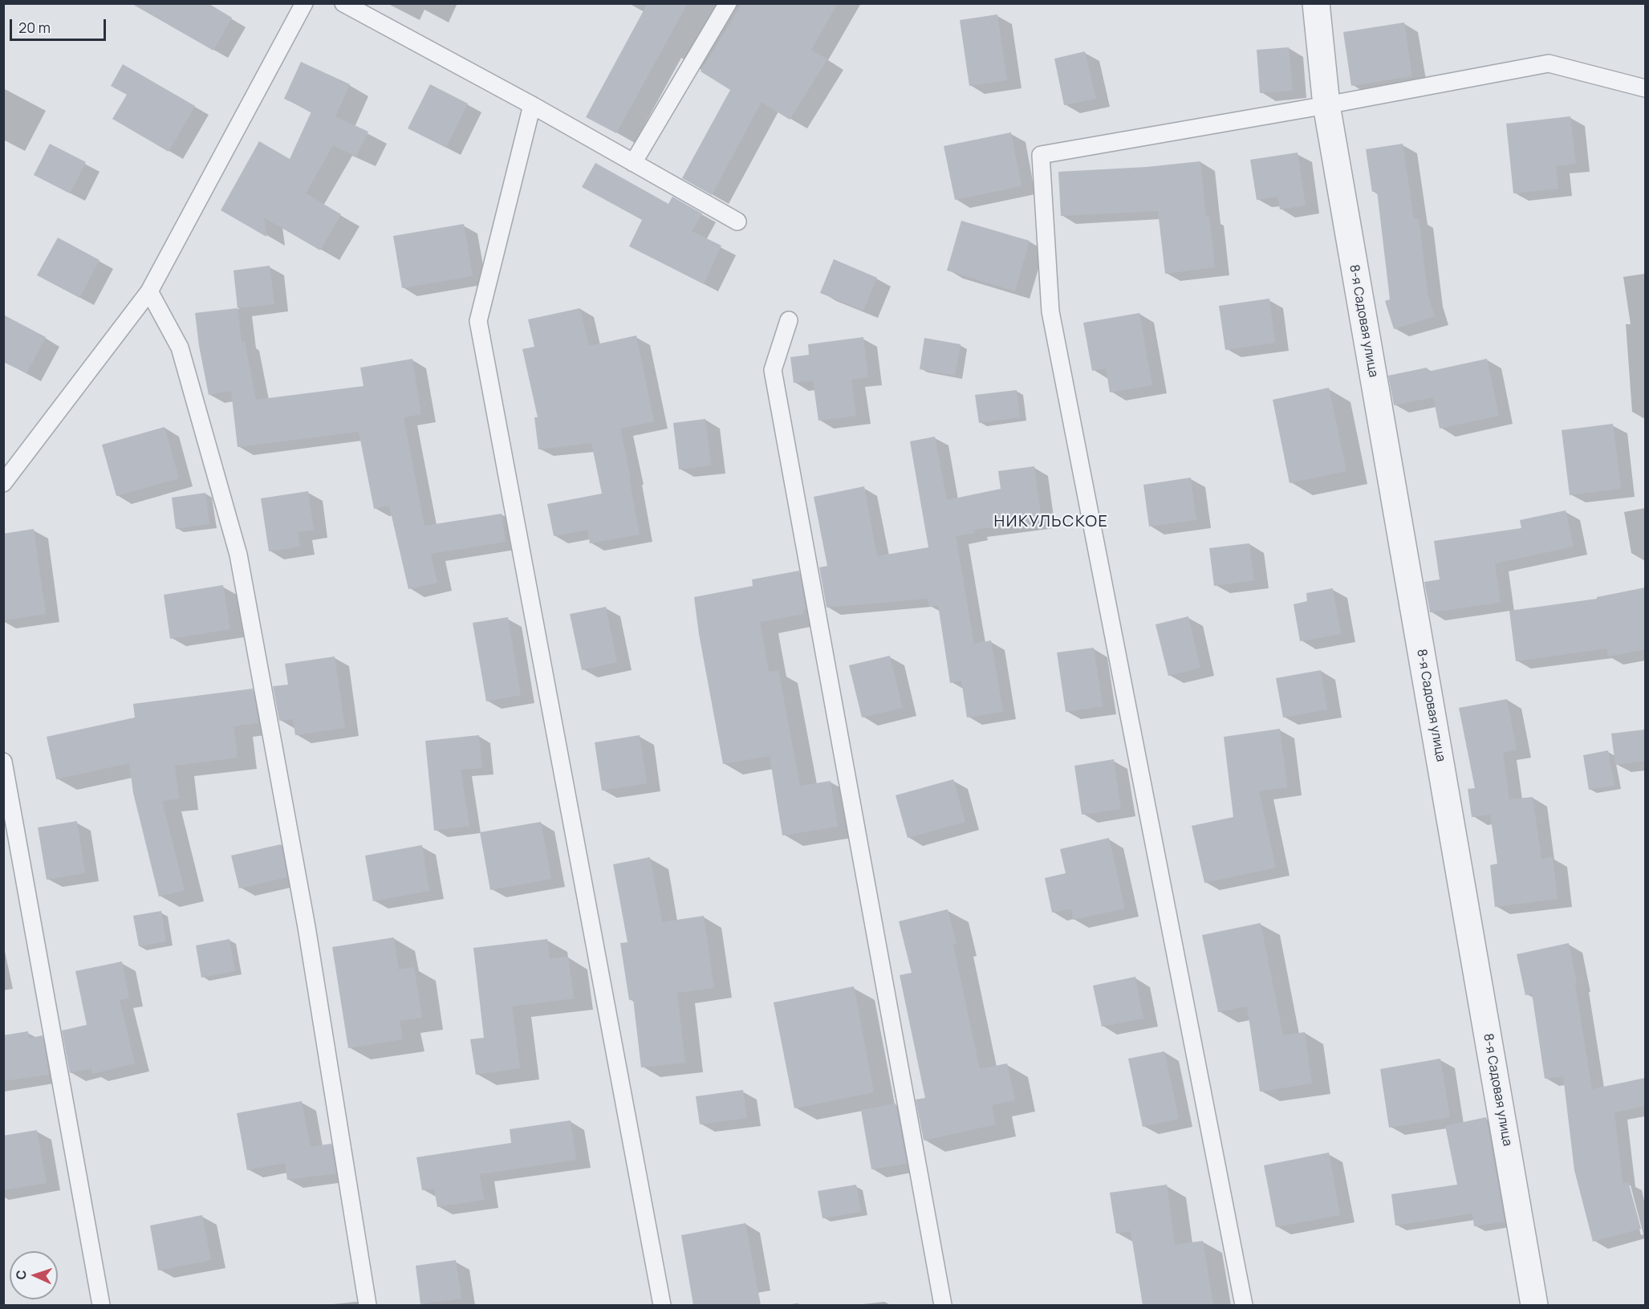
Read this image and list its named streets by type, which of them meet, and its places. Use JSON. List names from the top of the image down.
{
  "streets": {
    "street": ["8-я Садовая улица"]
  },
  "districts": ["НИКУЛЬСКОЕ"],
  "scale_bar": "20 m",
  "north": "left"
}
